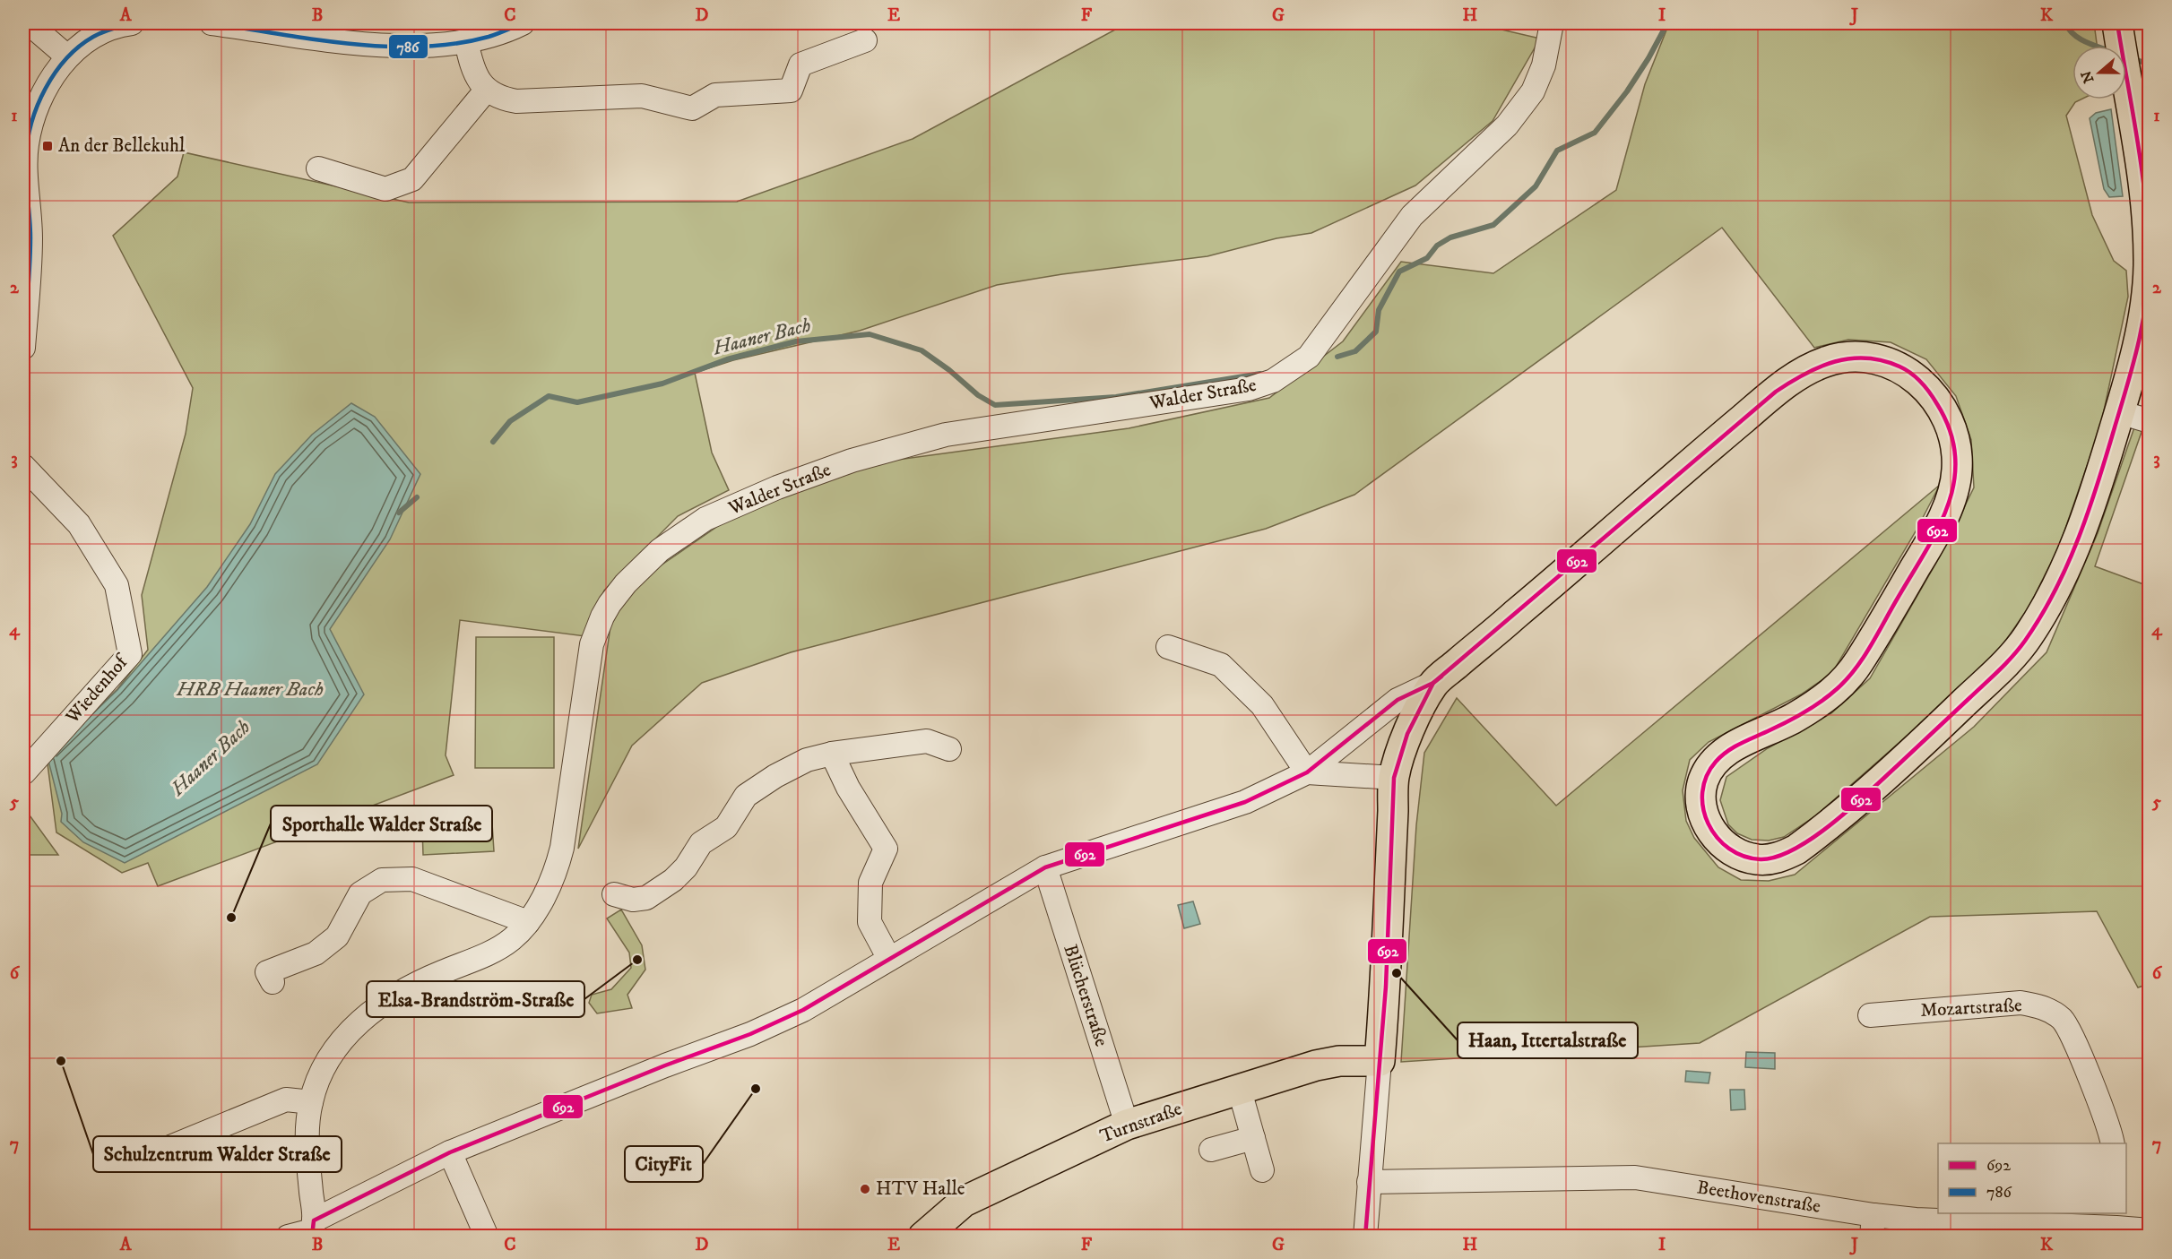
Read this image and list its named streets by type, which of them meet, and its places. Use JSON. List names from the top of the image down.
{
  "streets": {
    "main road": ["Turnstraße"],
    "street": [
      "Walder Straße",
      "Wiedenhof",
      "Blücherstraße",
      "Mozartstraße",
      "Beethovenstraße"
    ]
  },
  "crossings": [
    ["Blücherstraße", "Turnstraße"]
  ],
  "water": ["Haaner Bach", "HRB Haaner Bach"],
  "places": {
    "transit": ["An der Bellekuhl"],
    "other": [
      "Sporthalle Walder Straße",
      "Elsa-Brandström-Straße",
      "Haan, Ittertalstraße",
      "Schulzentrum Walder Straße",
      "CityFit",
      "HTV Halle"
    ]
  },
  "lines": ["transit line 692", "transit line 786"],
  "legend": ["692", "786"],
  "north": "left",
  "grid": {
    "columns": [
      "A",
      "B",
      "C",
      "D",
      "E",
      "F",
      "G",
      "H",
      "I",
      "J",
      "K"
    ],
    "rows": [
      "1",
      "2",
      "3",
      "4",
      "5",
      "6",
      "7"
    ]
  }
}
